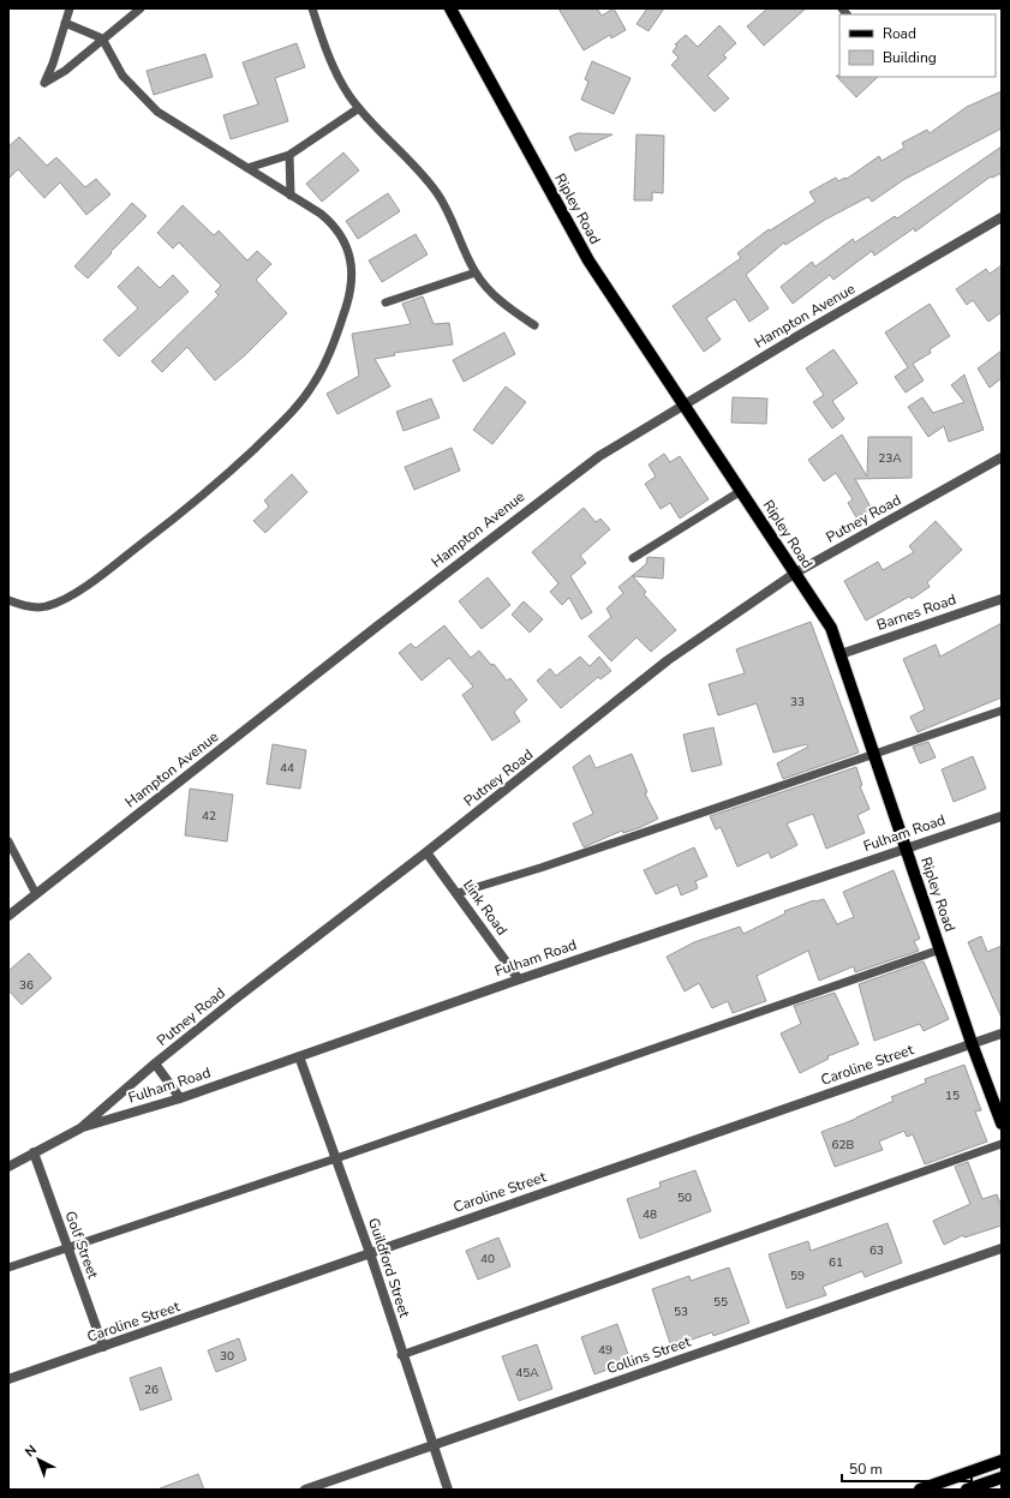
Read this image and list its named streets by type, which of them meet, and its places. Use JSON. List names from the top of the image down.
{
  "streets": {
    "main road": ["Ripley Road"],
    "street": [
      "Hampton Avenue",
      "Putney Road",
      "Barnes Road",
      "Fulham Road",
      "Link Road",
      "Caroline Street",
      "Golf Street",
      "Guildford Street",
      "Collins Street"
    ]
  },
  "crossings": [
    ["Ripley Road", "Hampton Avenue"],
    ["Ripley Road", "Putney Road"],
    ["Ripley Road", "Barnes Road"],
    ["Ripley Road", "Fulham Road"],
    ["Ripley Road", "Caroline Street"],
    ["Putney Road", "Fulham Road"],
    ["Putney Road", "Link Road"],
    ["Putney Road", "Golf Street"],
    ["Fulham Road", "Link Road"],
    ["Fulham Road", "Guildford Street"],
    ["Caroline Street", "Golf Street"],
    ["Caroline Street", "Guildford Street"],
    ["Guildford Street", "Collins Street"]
  ],
  "house_numbers": [
    "23A",
    "33",
    "44",
    "42",
    "36",
    "15",
    "62B",
    "50",
    "48",
    "63",
    "40",
    "61",
    "59",
    "55",
    "53",
    "49",
    "30",
    "45A",
    "26"
  ],
  "legend": ["Road", "Building"],
  "scale_bar": "50 m",
  "north": "top left"
}
